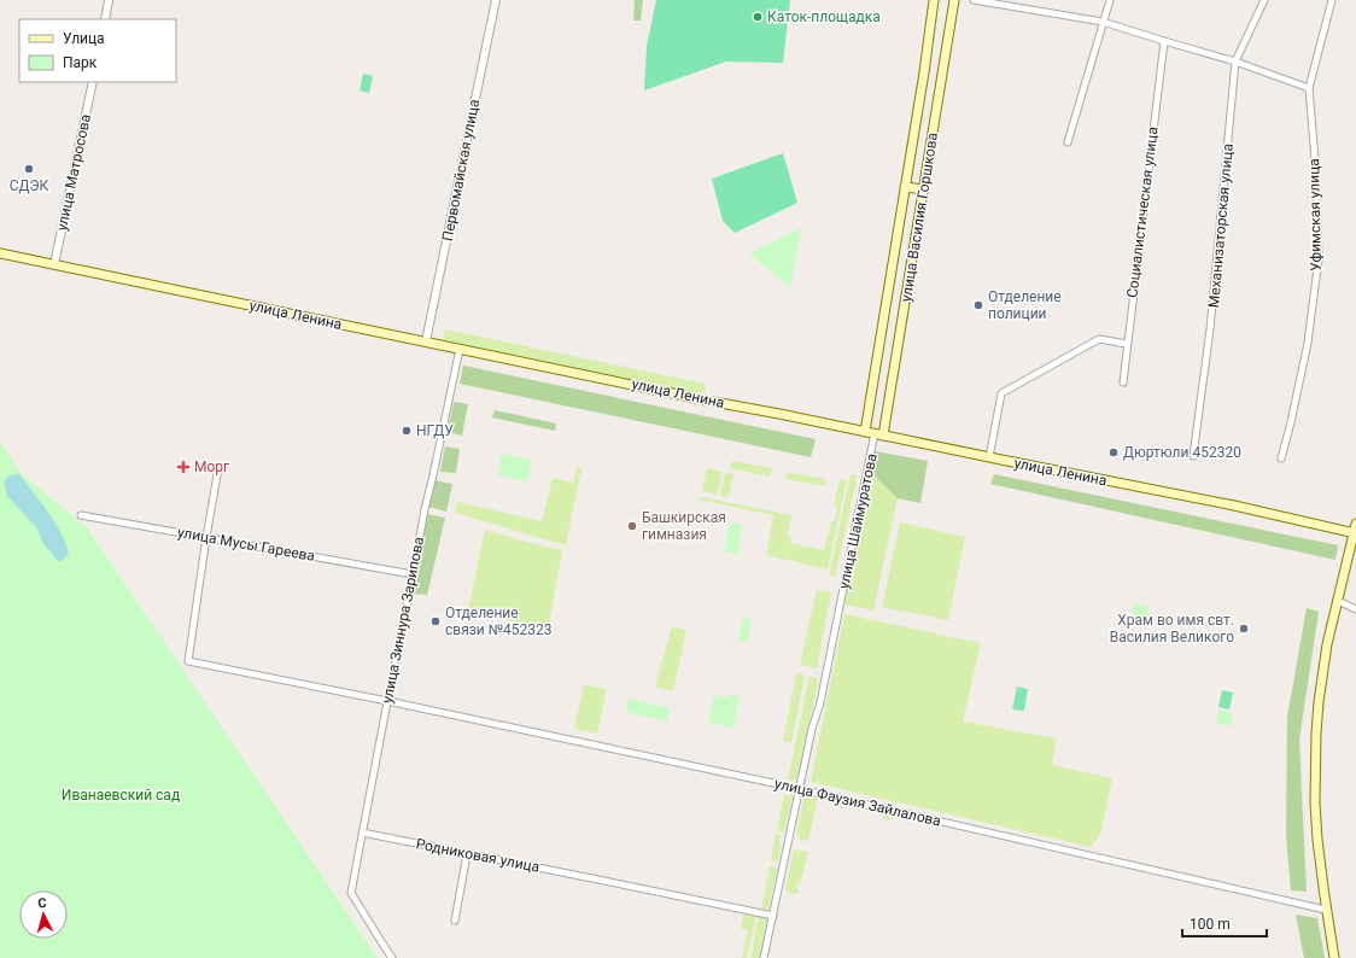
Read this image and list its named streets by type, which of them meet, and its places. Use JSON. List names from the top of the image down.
{
  "streets": {
    "main road": ["улица Василия Горшкова", "улица Ленина"],
    "street": [
      "Первомайская улица",
      "улица Матросова",
      "Социалистическая улица",
      "Уфимская улица",
      "Механизаторская улица",
      "улица Шаймуратова",
      "улица Мусы Гареева",
      "улица Зиннура Зарипова",
      "улица Фаузия Зайлалова",
      "Родниковая улица"
    ]
  },
  "crossings": [
    ["Первомайская улица", "улица Ленина"],
    ["улица Матросова", "улица Ленина"],
    ["улица Василия Горшкова", "улица Ленина"],
    ["улица Василия Горшкова", "улица Шаймуратова"],
    ["улица Ленина", "улица Шаймуратова"],
    ["улица Ленина", "улица Зиннура Зарипова"],
    ["улица Шаймуратова", "улица Фаузия Зайлалова"],
    ["улица Шаймуратова", "Родниковая улица"],
    ["улица Мусы Гареева", "улица Зиннура Зарипова"],
    ["улица Мусы Гареева", "улица Фаузия Зайлалова"],
    ["улица Зиннура Зарипова", "улица Фаузия Зайлалова"],
    ["улица Зиннура Зарипова", "Родниковая улица"]
  ],
  "parks": ["Иванаевский сад"],
  "places": {
    "other": [
      "Каток-площадка",
      "СДЭК",
      "Отделение полиции",
      "НГДУ",
      "Дюртюли 452320",
      "Башкирская гимназия",
      "Отделение связи №452323",
      "Храм во имя свт. Василия Великого"
    ],
    "health": ["Морг"]
  },
  "legend": ["Улица", "Парк"],
  "scale_bar": "100 m",
  "north": "top"
}
